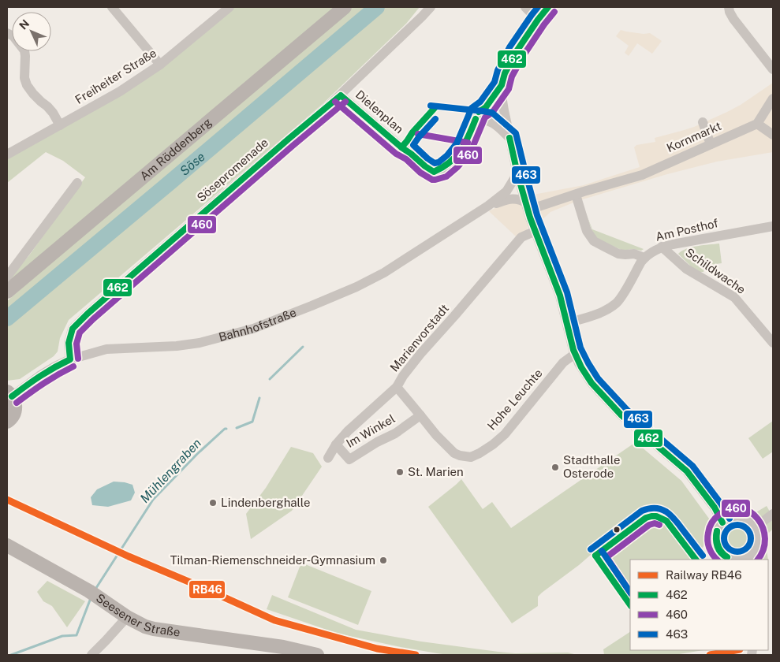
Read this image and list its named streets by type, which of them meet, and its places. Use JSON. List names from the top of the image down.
{
  "streets": {
    "main road": ["Am Röddenberg", "Bahnhofstraße", "Seesener Straße"],
    "street": [
      "Freiheiter Straße",
      "Dielenplan",
      "Kornmarkt",
      "Sösepromenade",
      "Am Posthof",
      "Schildwache",
      "Marienvorstadt",
      "Hohe Leuchte",
      "Im Winkel"
    ]
  },
  "crossings": [
    ["Dielenplan", "Sösepromenade"],
    ["Sösepromenade", "Bahnhofstraße"],
    ["Am Posthof", "Schildwache"],
    ["Marienvorstadt", "Hohe Leuchte"],
    ["Marienvorstadt", "Im Winkel"]
  ],
  "water": ["Söse", "Mühlengraben"],
  "places": [
    "Stadthalle Osterode",
    "St. Marien",
    "Lindenberghalle",
    "Tilman-Riemenschneider-Gymnasium"
  ],
  "lines": [
    "transit line 462",
    "transit line 463",
    "transit line 460",
    "rail line RB46"
  ],
  "legend": [
    "Railway RB46",
    "462",
    "460",
    "463"
  ],
  "north": "top left"
}
